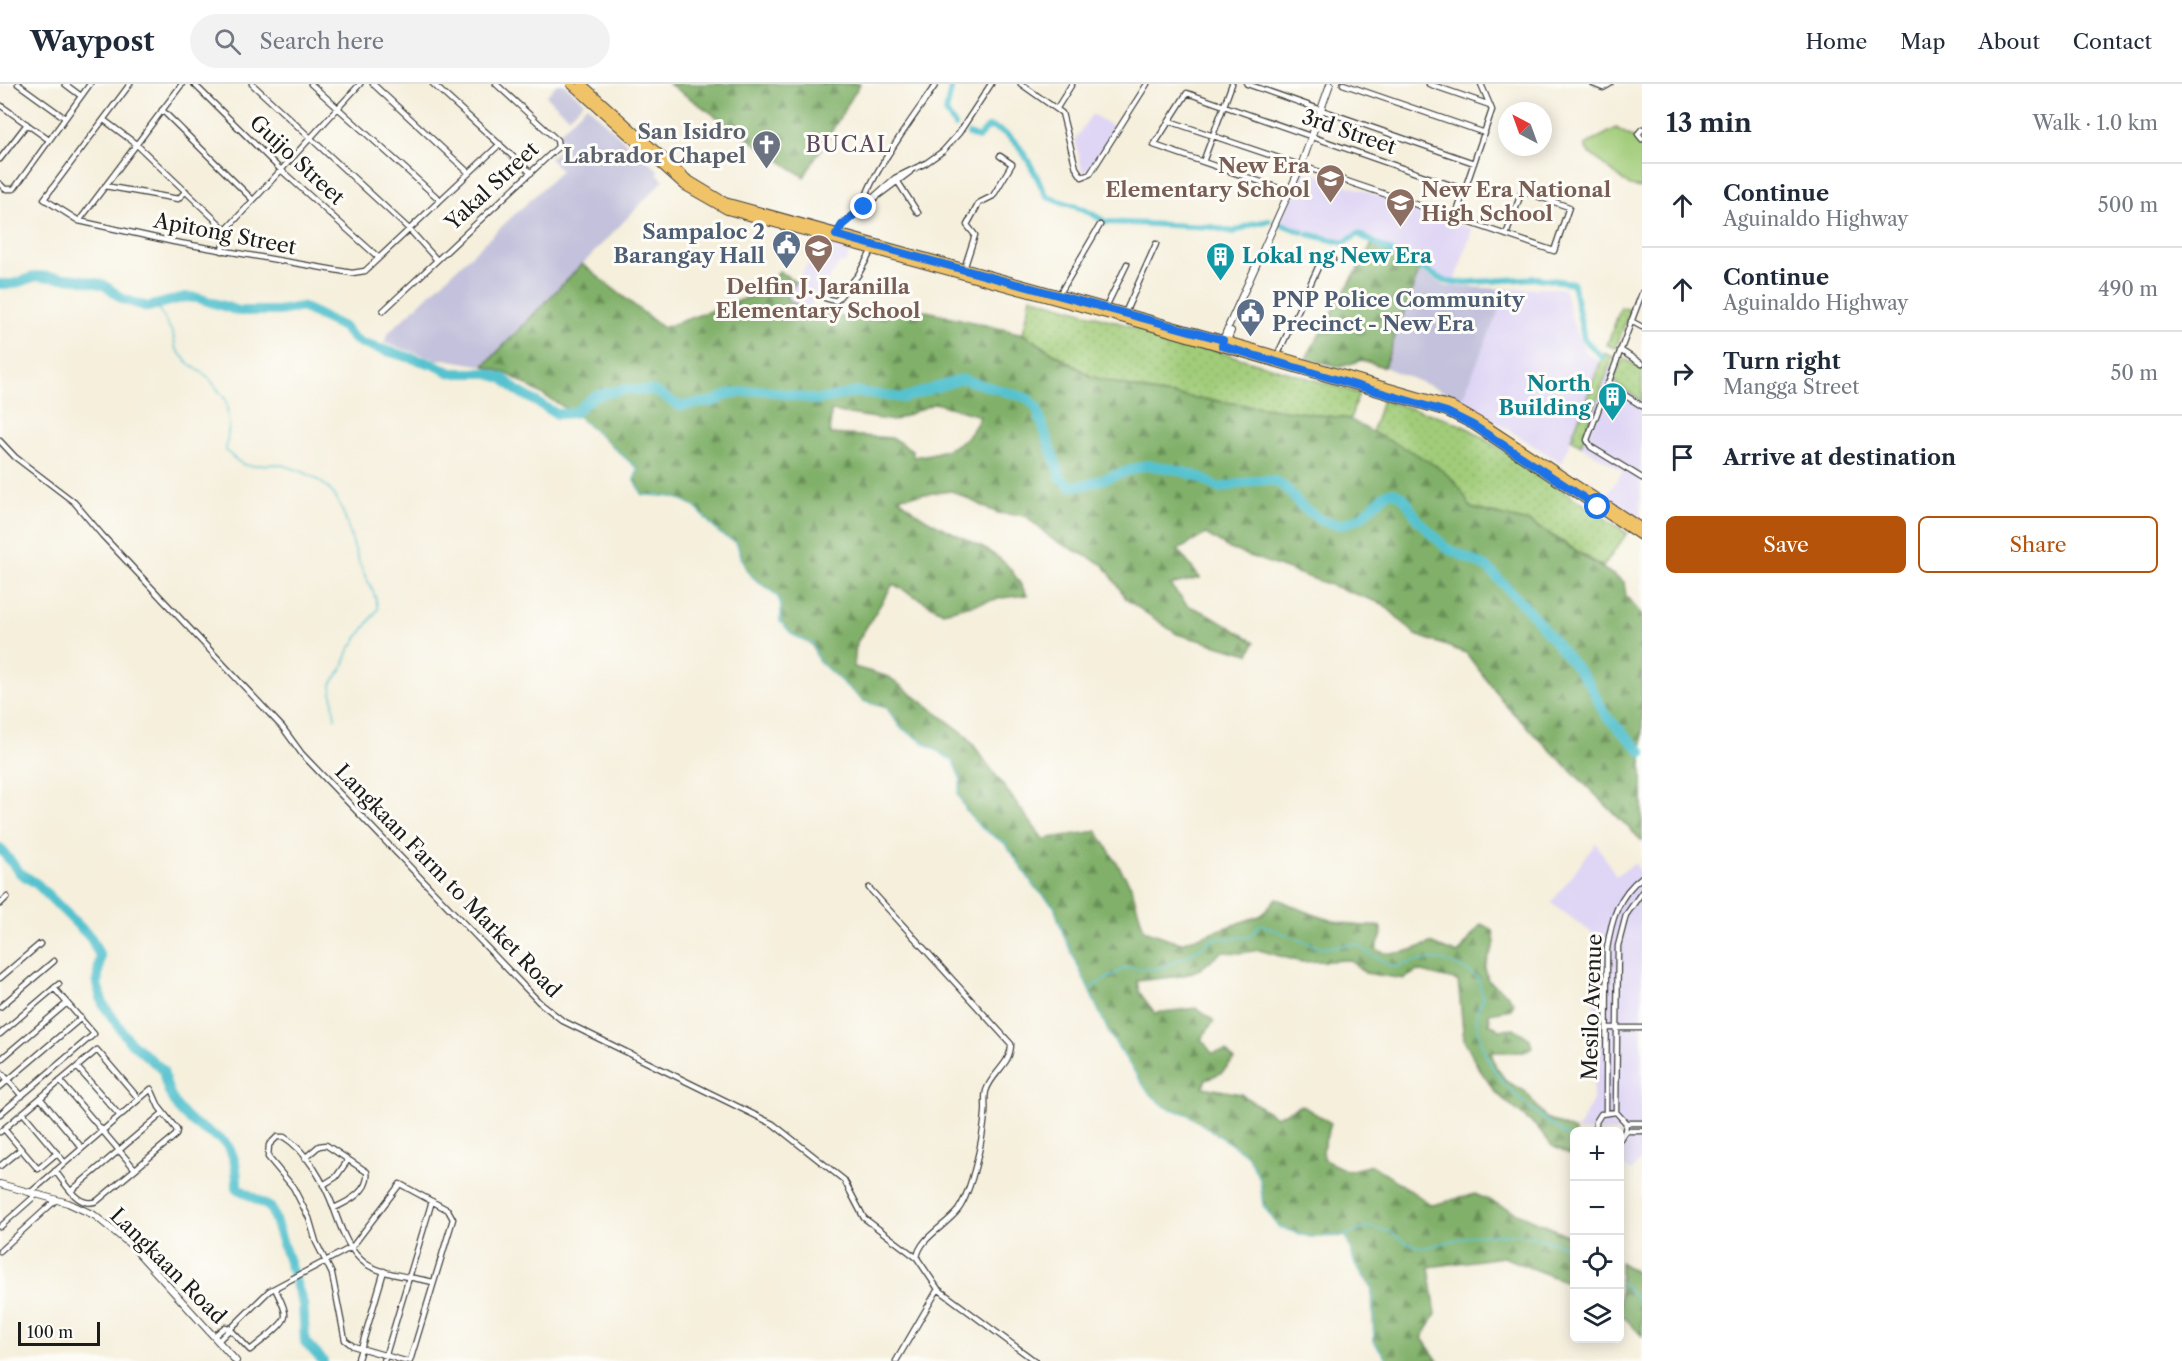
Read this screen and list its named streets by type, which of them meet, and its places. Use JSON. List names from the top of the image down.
{
  "streets": {
    "street": [
      "3rd Street",
      "Guijo Street",
      "Yakal Street",
      "Apitong Street",
      "Langkaan Farm to Market Road",
      "Mesilo Avenue",
      "Langkaan Road"
    ]
  },
  "crossings": [
    ["Guijo Street", "Apitong Street"]
  ],
  "districts": ["BUCAL"],
  "places": {
    "church": ["San Isidro Labrador Chapel"],
    "school or university": ["New Era Elementary School", "New Era National High School", "Delfin J. Jaranilla Elementary School"],
    "public building": ["Sampaloc 2 Barangay Hall", "PNP Police Community Precinct - New Era"],
    "building": ["Lokal ng New Era", "North Building"]
  },
  "scale_bar": "100 m",
  "north": "top left",
  "page": {
    "header": "Waypost",
    "search": "Search here",
    "nav": [
      "Home",
      "Map",
      "About",
      "Contact"
    ],
    "heading": ["13 min", "Walk · 1.0 km"],
    "list": [
      ["Continue", "Aguinaldo Highway", "500 m"],
      ["Continue", "Aguinaldo Highway", "490 m"],
      ["Turn right", "Mangga Street", "50 m"],
      "Arrive at destination"
    ],
    "buttons": ["Save", "Share"],
    "map_buttons": ["+", "−"],
    "scale": "100 m"
  }
}
